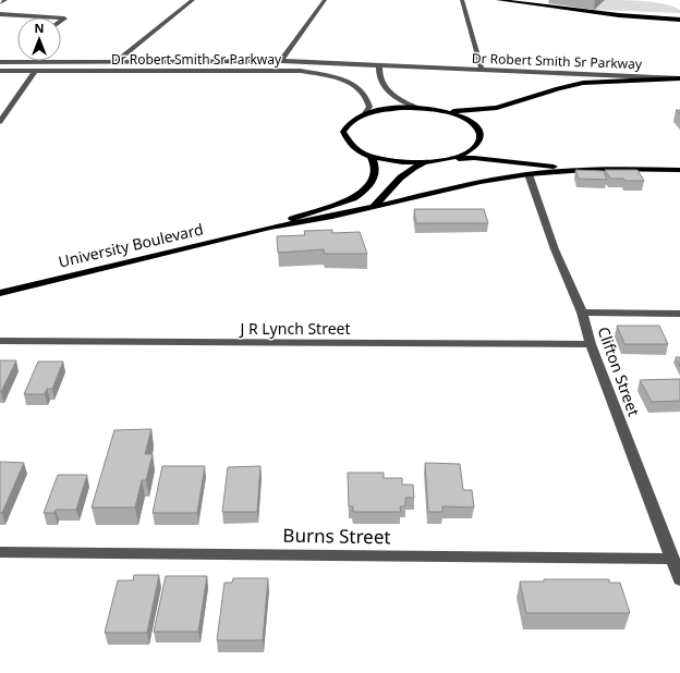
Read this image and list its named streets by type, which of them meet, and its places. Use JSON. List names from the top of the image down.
{
  "streets": {
    "main road": ["University Boulevard"],
    "street": [
      "Dr Robert Smith Sr Parkway",
      "J R Lynch Street",
      "Clifton Street",
      "Burns Street"
    ]
  },
  "crossings": [
    ["J R Lynch Street", "Clifton Street"],
    ["Clifton Street", "Burns Street"]
  ],
  "north": "top"
}
